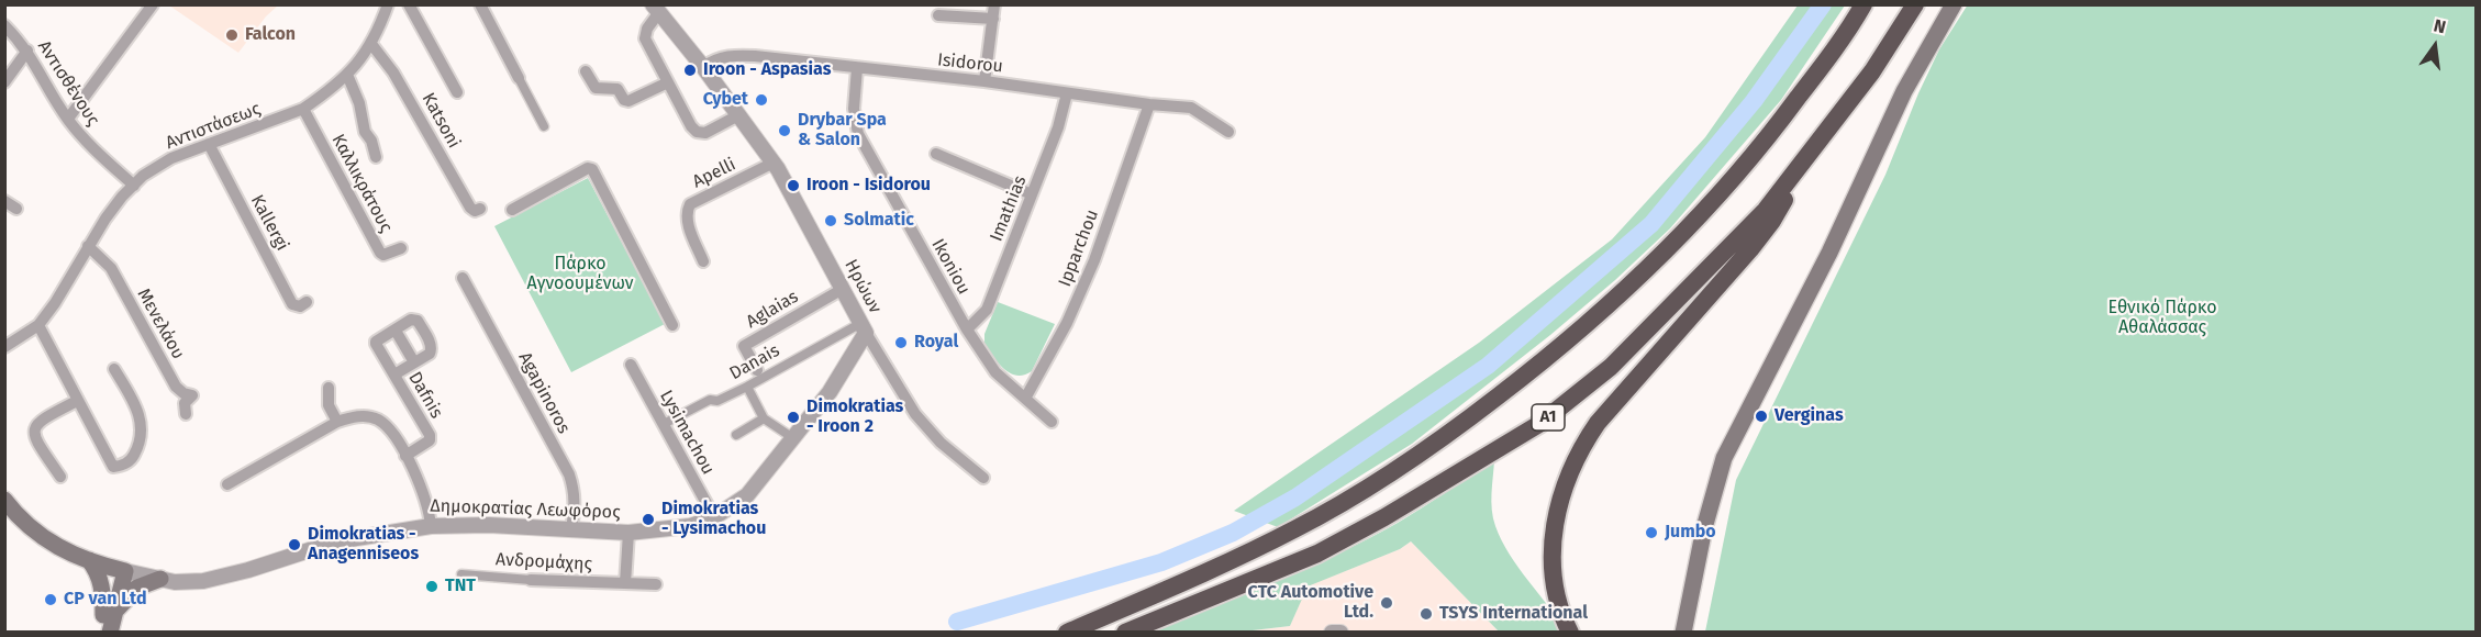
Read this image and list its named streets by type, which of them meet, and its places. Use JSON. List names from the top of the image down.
{
  "streets": {
    "highway": ["A1"],
    "main road": ["Δημοκρατίας Λεωφόρος"],
    "street": [
      "Isidorou",
      "Αντισθένους",
      "Katsoni",
      "Αντιστάσεως",
      "Apelli",
      "Καλλικράτους",
      "Imathias",
      "Kallergi",
      "Ipparchou",
      "Ikoniou",
      "Ηρώων",
      "Aglaias",
      "Μενελάου",
      "Danais",
      "Agapinoros",
      "Dafnis",
      "Lysimachou",
      "Ανδρομάχης"
    ]
  },
  "crossings": [
    ["Isidorou", "Imathias"],
    ["Isidorou", "Ipparchou"],
    ["Isidorou", "Ikoniou"],
    ["Isidorou", "Ηρώων"],
    ["Αντισθένους", "Αντιστάσεως"],
    ["Katsoni", "Αντιστάσεως"],
    ["Αντιστάσεως", "Καλλικράτους"],
    ["Αντιστάσεως", "Kallergi"],
    ["Αντιστάσεως", "Μενελάου"],
    ["Apelli", "Ηρώων"],
    ["Imathias", "Ikoniou"],
    ["Ipparchou", "Ikoniou"],
    ["Ηρώων", "Aglaias"],
    ["Ηρώων", "Danais"],
    ["Ηρώων", "Δημοκρατίας Λεωφόρος"],
    ["Danais", "Lysimachou"],
    ["Danais", "Δημοκρατίας Λεωφόρος"],
    ["Agapinoros", "Δημοκρατίας Λεωφόρος"],
    ["Lysimachou", "Δημοκρατίας Λεωφόρος"]
  ],
  "parks": ["Πάρκο Αγνοουμένων", "Εθνικό Πάρκο Αθαλάσσας"],
  "places": [
    "Falcon",
    "Iroon - Aspasias",
    "Cybet",
    "Drybar Spa & Salon",
    "Iroon - Isidorou",
    "Solmatic",
    "Royal",
    "Verginas",
    "Dimokratias - Iroon 2",
    "Dimokratias - Lysimachou",
    "Jumbo",
    "Dimokratias - Anagenniseos",
    "TNT",
    "CP van Ltd",
    "CTC Automotive Ltd.",
    "TSYS International"
  ],
  "north": "top"
}
